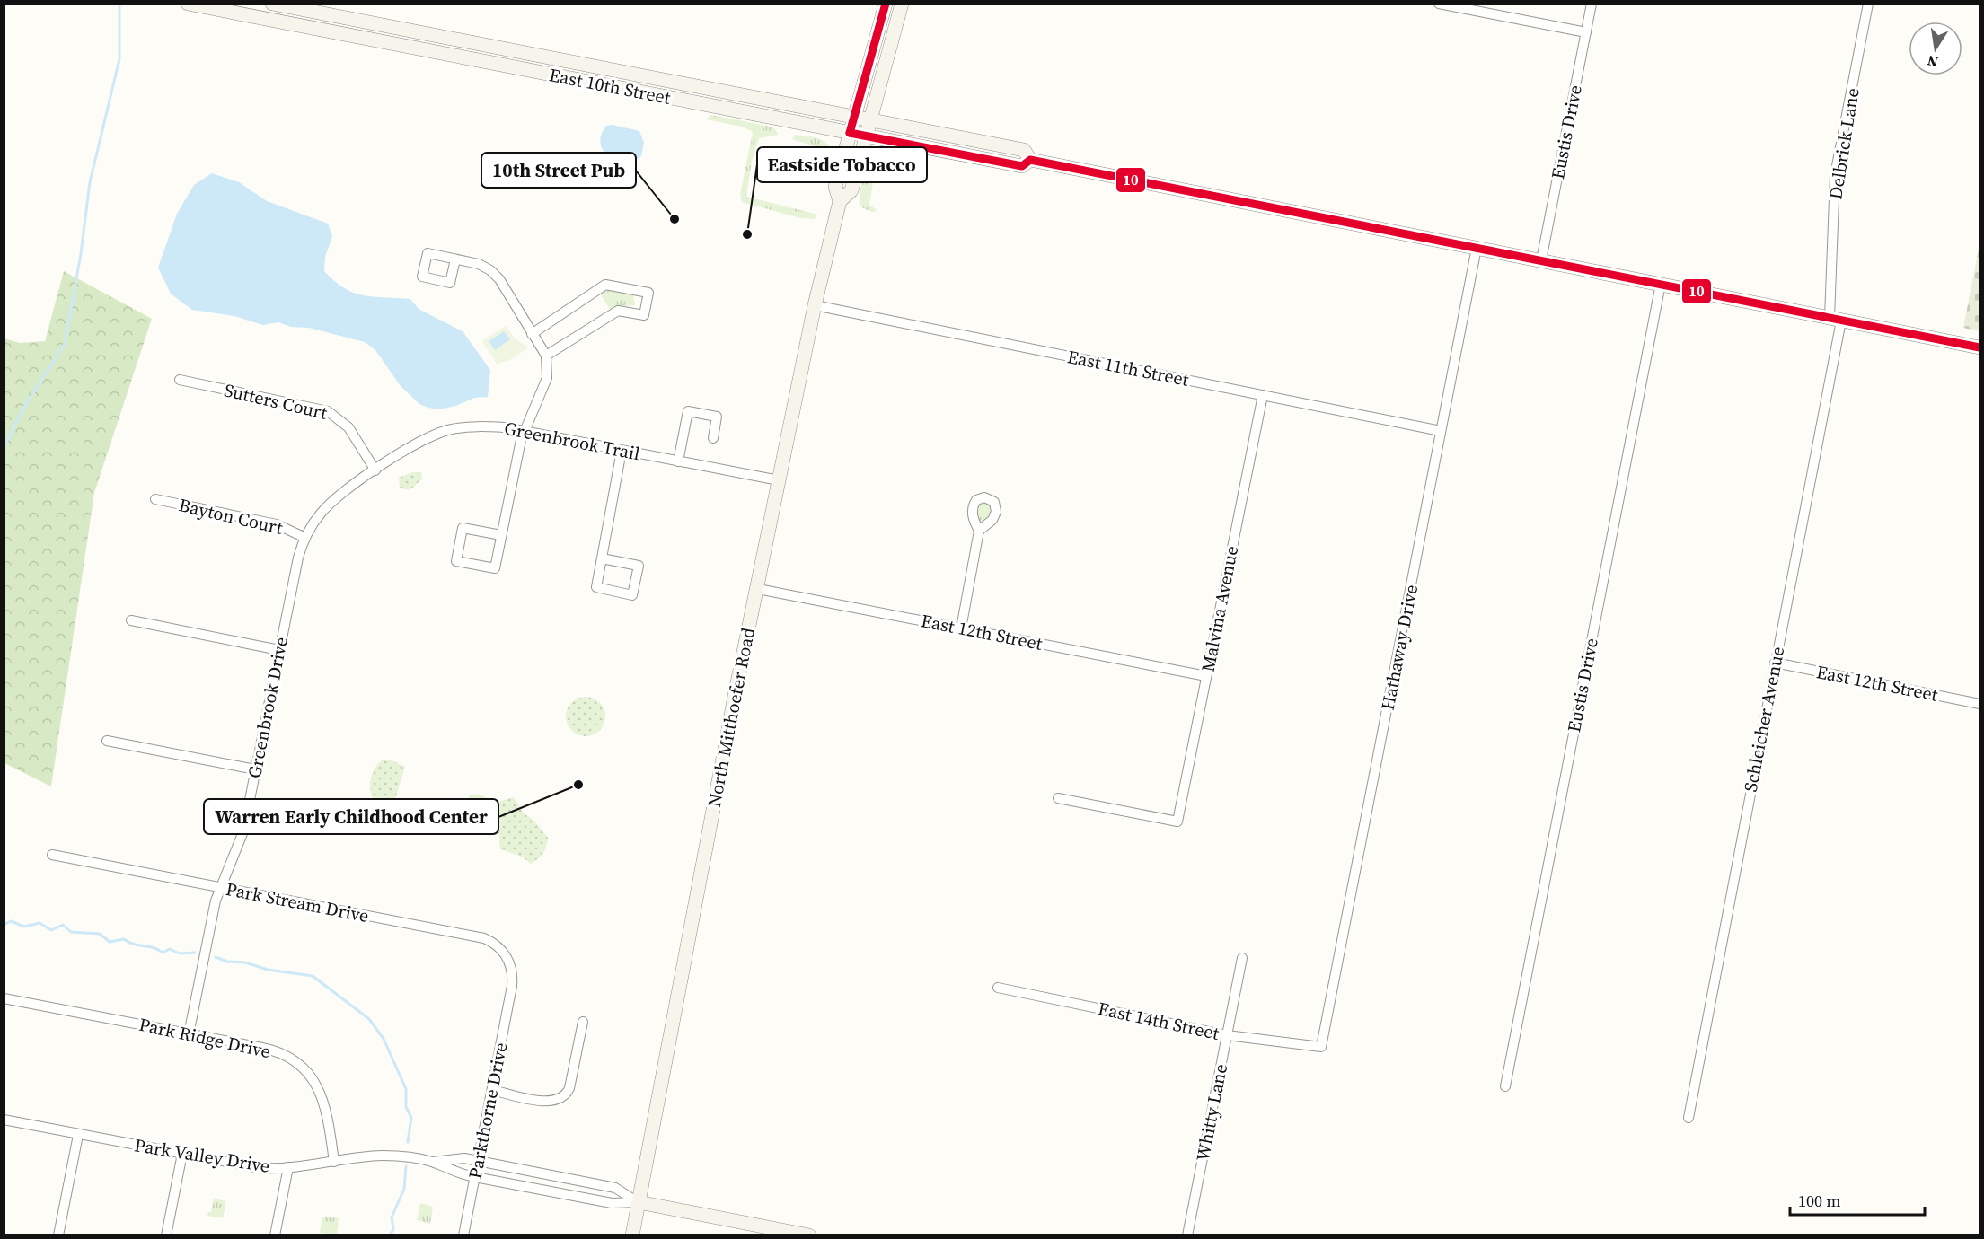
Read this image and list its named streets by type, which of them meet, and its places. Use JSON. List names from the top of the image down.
{
  "streets": {
    "main road": ["East 10th Street", "North Mitthoefer Road"],
    "street": [
      "Eustis Drive",
      "Delbrick Lane",
      "East 11th Street",
      "Sutters Court",
      "Greenbrook Trail",
      "Bayton Court",
      "Malvina Avenue",
      "East 12th Street",
      "Hathaway Drive",
      "Greenbrook Drive",
      "Schleicher Avenue",
      "Park Stream Drive",
      "East 14th Street",
      "Park Ridge Drive",
      "Parkthorne Drive",
      "Whitty Lane",
      "Park Valley Drive"
    ]
  },
  "crossings": [
    ["East 10th Street", "Eustis Drive"],
    ["East 10th Street", "Delbrick Lane"],
    ["East 10th Street", "Hathaway Drive"],
    ["East 10th Street", "North Mitthoefer Road"],
    ["East 10th Street", "Schleicher Avenue"],
    ["Delbrick Lane", "Schleicher Avenue"],
    ["East 11th Street", "Malvina Avenue"],
    ["East 11th Street", "Hathaway Drive"],
    ["East 11th Street", "North Mitthoefer Road"],
    ["Sutters Court", "Greenbrook Trail"],
    ["Sutters Court", "Greenbrook Drive"],
    ["Greenbrook Trail", "Greenbrook Drive"],
    ["Greenbrook Trail", "North Mitthoefer Road"],
    ["Bayton Court", "Greenbrook Drive"],
    ["Malvina Avenue", "East 12th Street"],
    ["East 12th Street", "North Mitthoefer Road"],
    ["East 12th Street", "Schleicher Avenue"],
    ["Hathaway Drive", "East 14th Street"],
    ["Greenbrook Drive", "Park Stream Drive"],
    ["Greenbrook Drive", "Park Ridge Drive"],
    ["North Mitthoefer Road", "Park Valley Drive"],
    ["Park Stream Drive", "Parkthorne Drive"],
    ["East 14th Street", "Whitty Lane"],
    ["Park Ridge Drive", "Park Valley Drive"],
    ["Parkthorne Drive", "Park Valley Drive"]
  ],
  "places": ["10th Street Pub", "Eastside Tobacco", "Warren Early Childhood Center"],
  "lines": ["transit line 10"],
  "scale_bar": "100 m",
  "north": "bottom"
}
